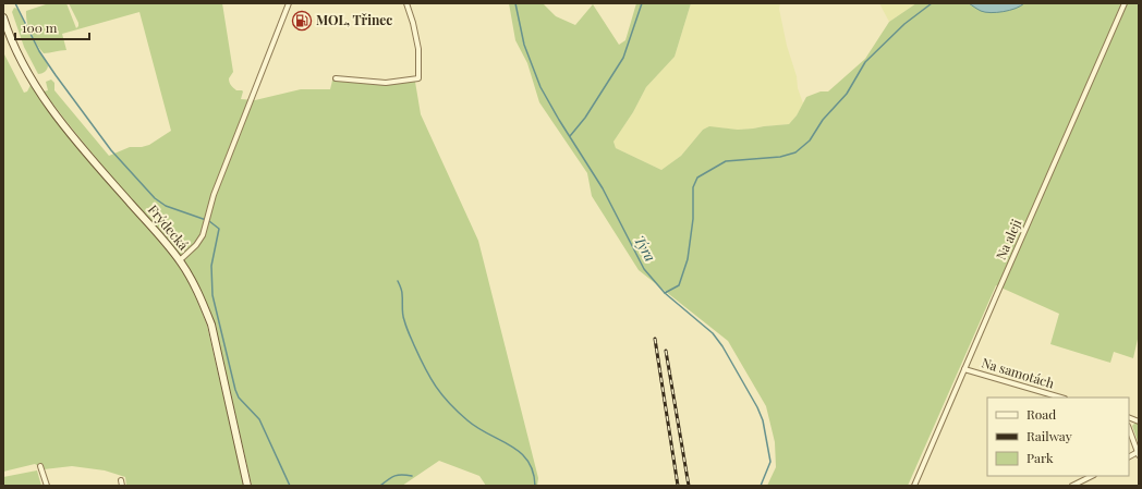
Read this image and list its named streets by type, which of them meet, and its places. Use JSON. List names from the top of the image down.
{
  "streets": {
    "main road": ["Frýdecká"],
    "street": ["Na aleji", "Na samotách"]
  },
  "crossings": [
    ["Na aleji", "Na samotách"]
  ],
  "water": ["Tyra"],
  "places": {
    "fuel station": ["MOL, Třinec"]
  },
  "legend": ["Road", "Railway", "Park"],
  "scale_bar": "100 m"
}
